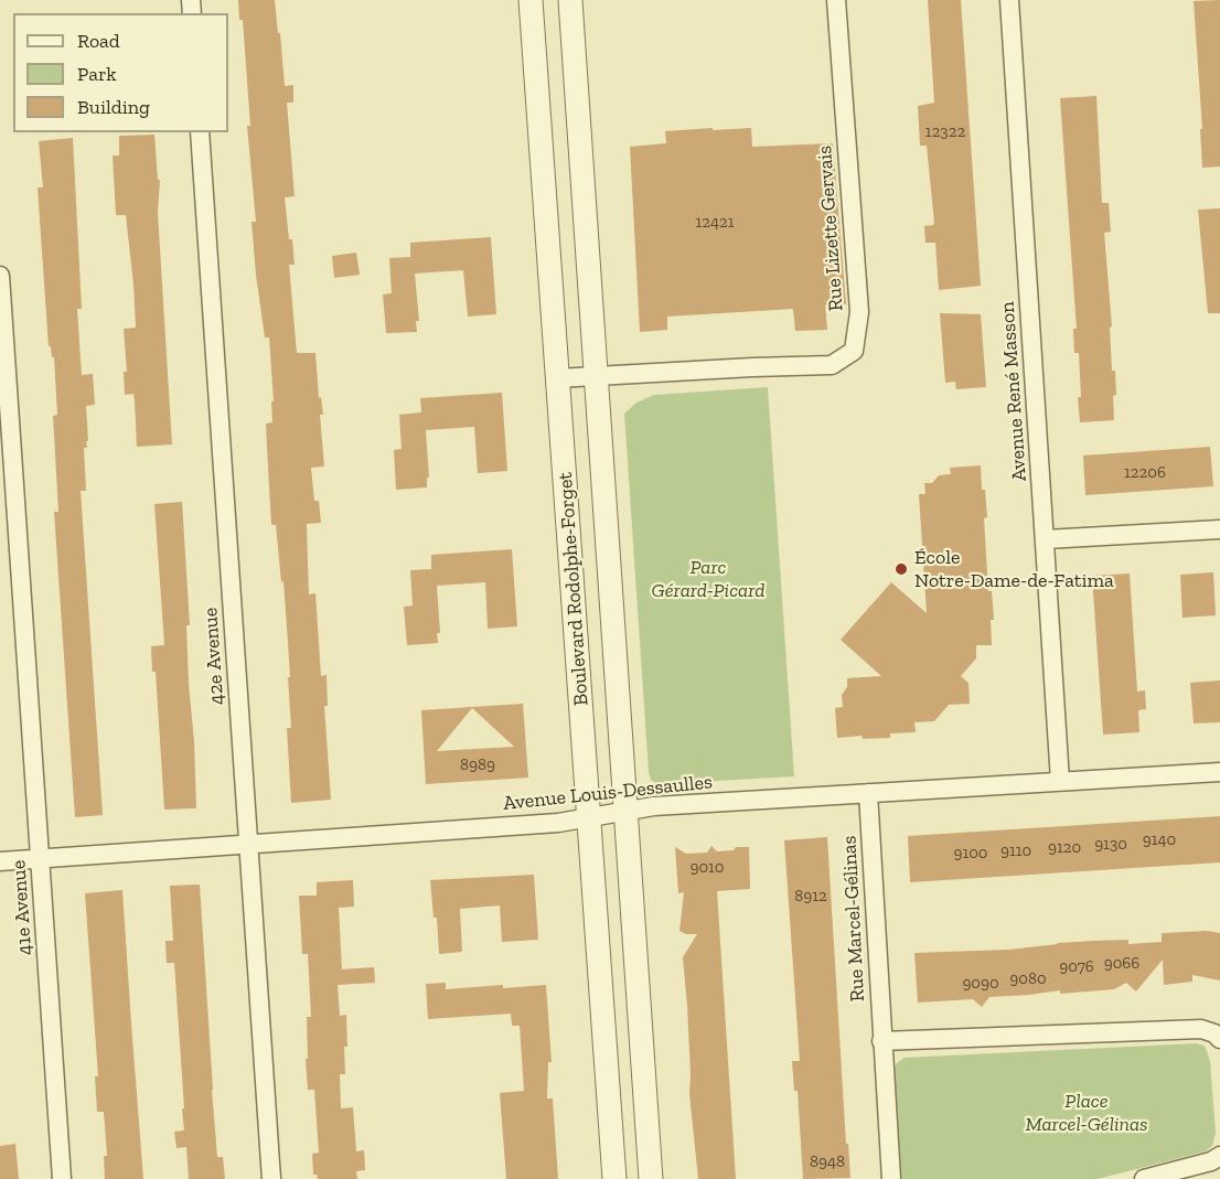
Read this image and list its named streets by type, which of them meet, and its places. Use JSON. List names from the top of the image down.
{
  "streets": {
    "street": [
      "Rue Lizette Gervais",
      "Avenue René Masson",
      "Boulevard Rodolphe-Forget",
      "42e Avenue",
      "Avenue Louis-Dessaulles",
      "41e Avenue",
      "Rue Marcel-Gélinas"
    ]
  },
  "crossings": [
    ["Rue Lizette Gervais", "Boulevard Rodolphe-Forget"],
    ["Avenue René Masson", "Avenue Louis-Dessaulles"],
    ["Boulevard Rodolphe-Forget", "Avenue Louis-Dessaulles"],
    ["42e Avenue", "Avenue Louis-Dessaulles"],
    ["Avenue Louis-Dessaulles", "41e Avenue"],
    ["Avenue Louis-Dessaulles", "Rue Marcel-Gélinas"]
  ],
  "parks": ["Parc Gérard-Picard", "Place Marcel-Gélinas"],
  "places": ["École Notre-Dame-de-Fatima"],
  "house_numbers": [
    "12322",
    "12421",
    "12206",
    "8989",
    "9140",
    "9130",
    "9120",
    "9110",
    "9100",
    "9010",
    "8912",
    "9066",
    "9076",
    "9080",
    "9090",
    "8948"
  ],
  "legend": ["Road", "Park", "Building"]
}
